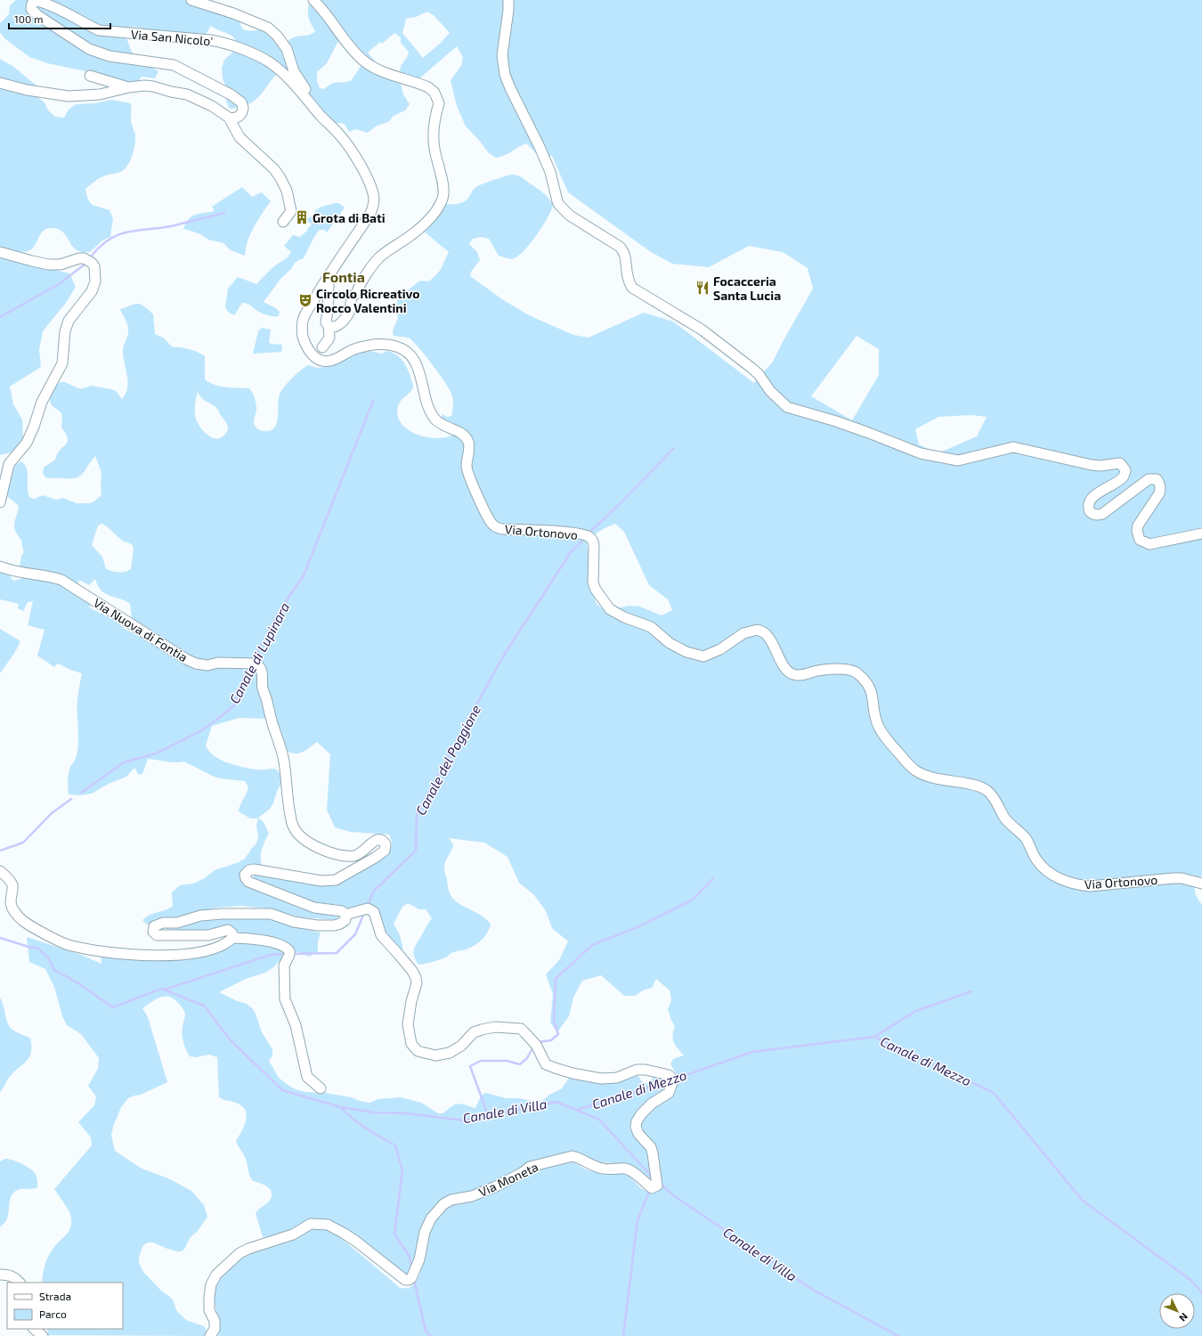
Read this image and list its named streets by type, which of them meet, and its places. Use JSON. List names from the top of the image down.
{
  "streets": {
    "street": [
      "Via San Nicolo'",
      "Via Ortonovo",
      "Via Nuova di Fontia",
      "Via Moneta"
    ]
  },
  "crossings": [
    ["Via Nuova di Fontia", "Via Moneta"]
  ],
  "districts": ["Fontia"],
  "water": [
    "Canale di Lupinara",
    "Canale del Poggione",
    "Canale di Mezzo",
    "Canale di Villa"
  ],
  "places": {
    "building": ["Grota di Bati"],
    "restaurant": ["Focacceria Santa Lucia"],
    "theatre": ["Circolo Ricreativo Rocco Valentini"]
  },
  "legend": ["Strada", "Parco"],
  "scale_bar": "100 m",
  "north": "bottom right"
}
